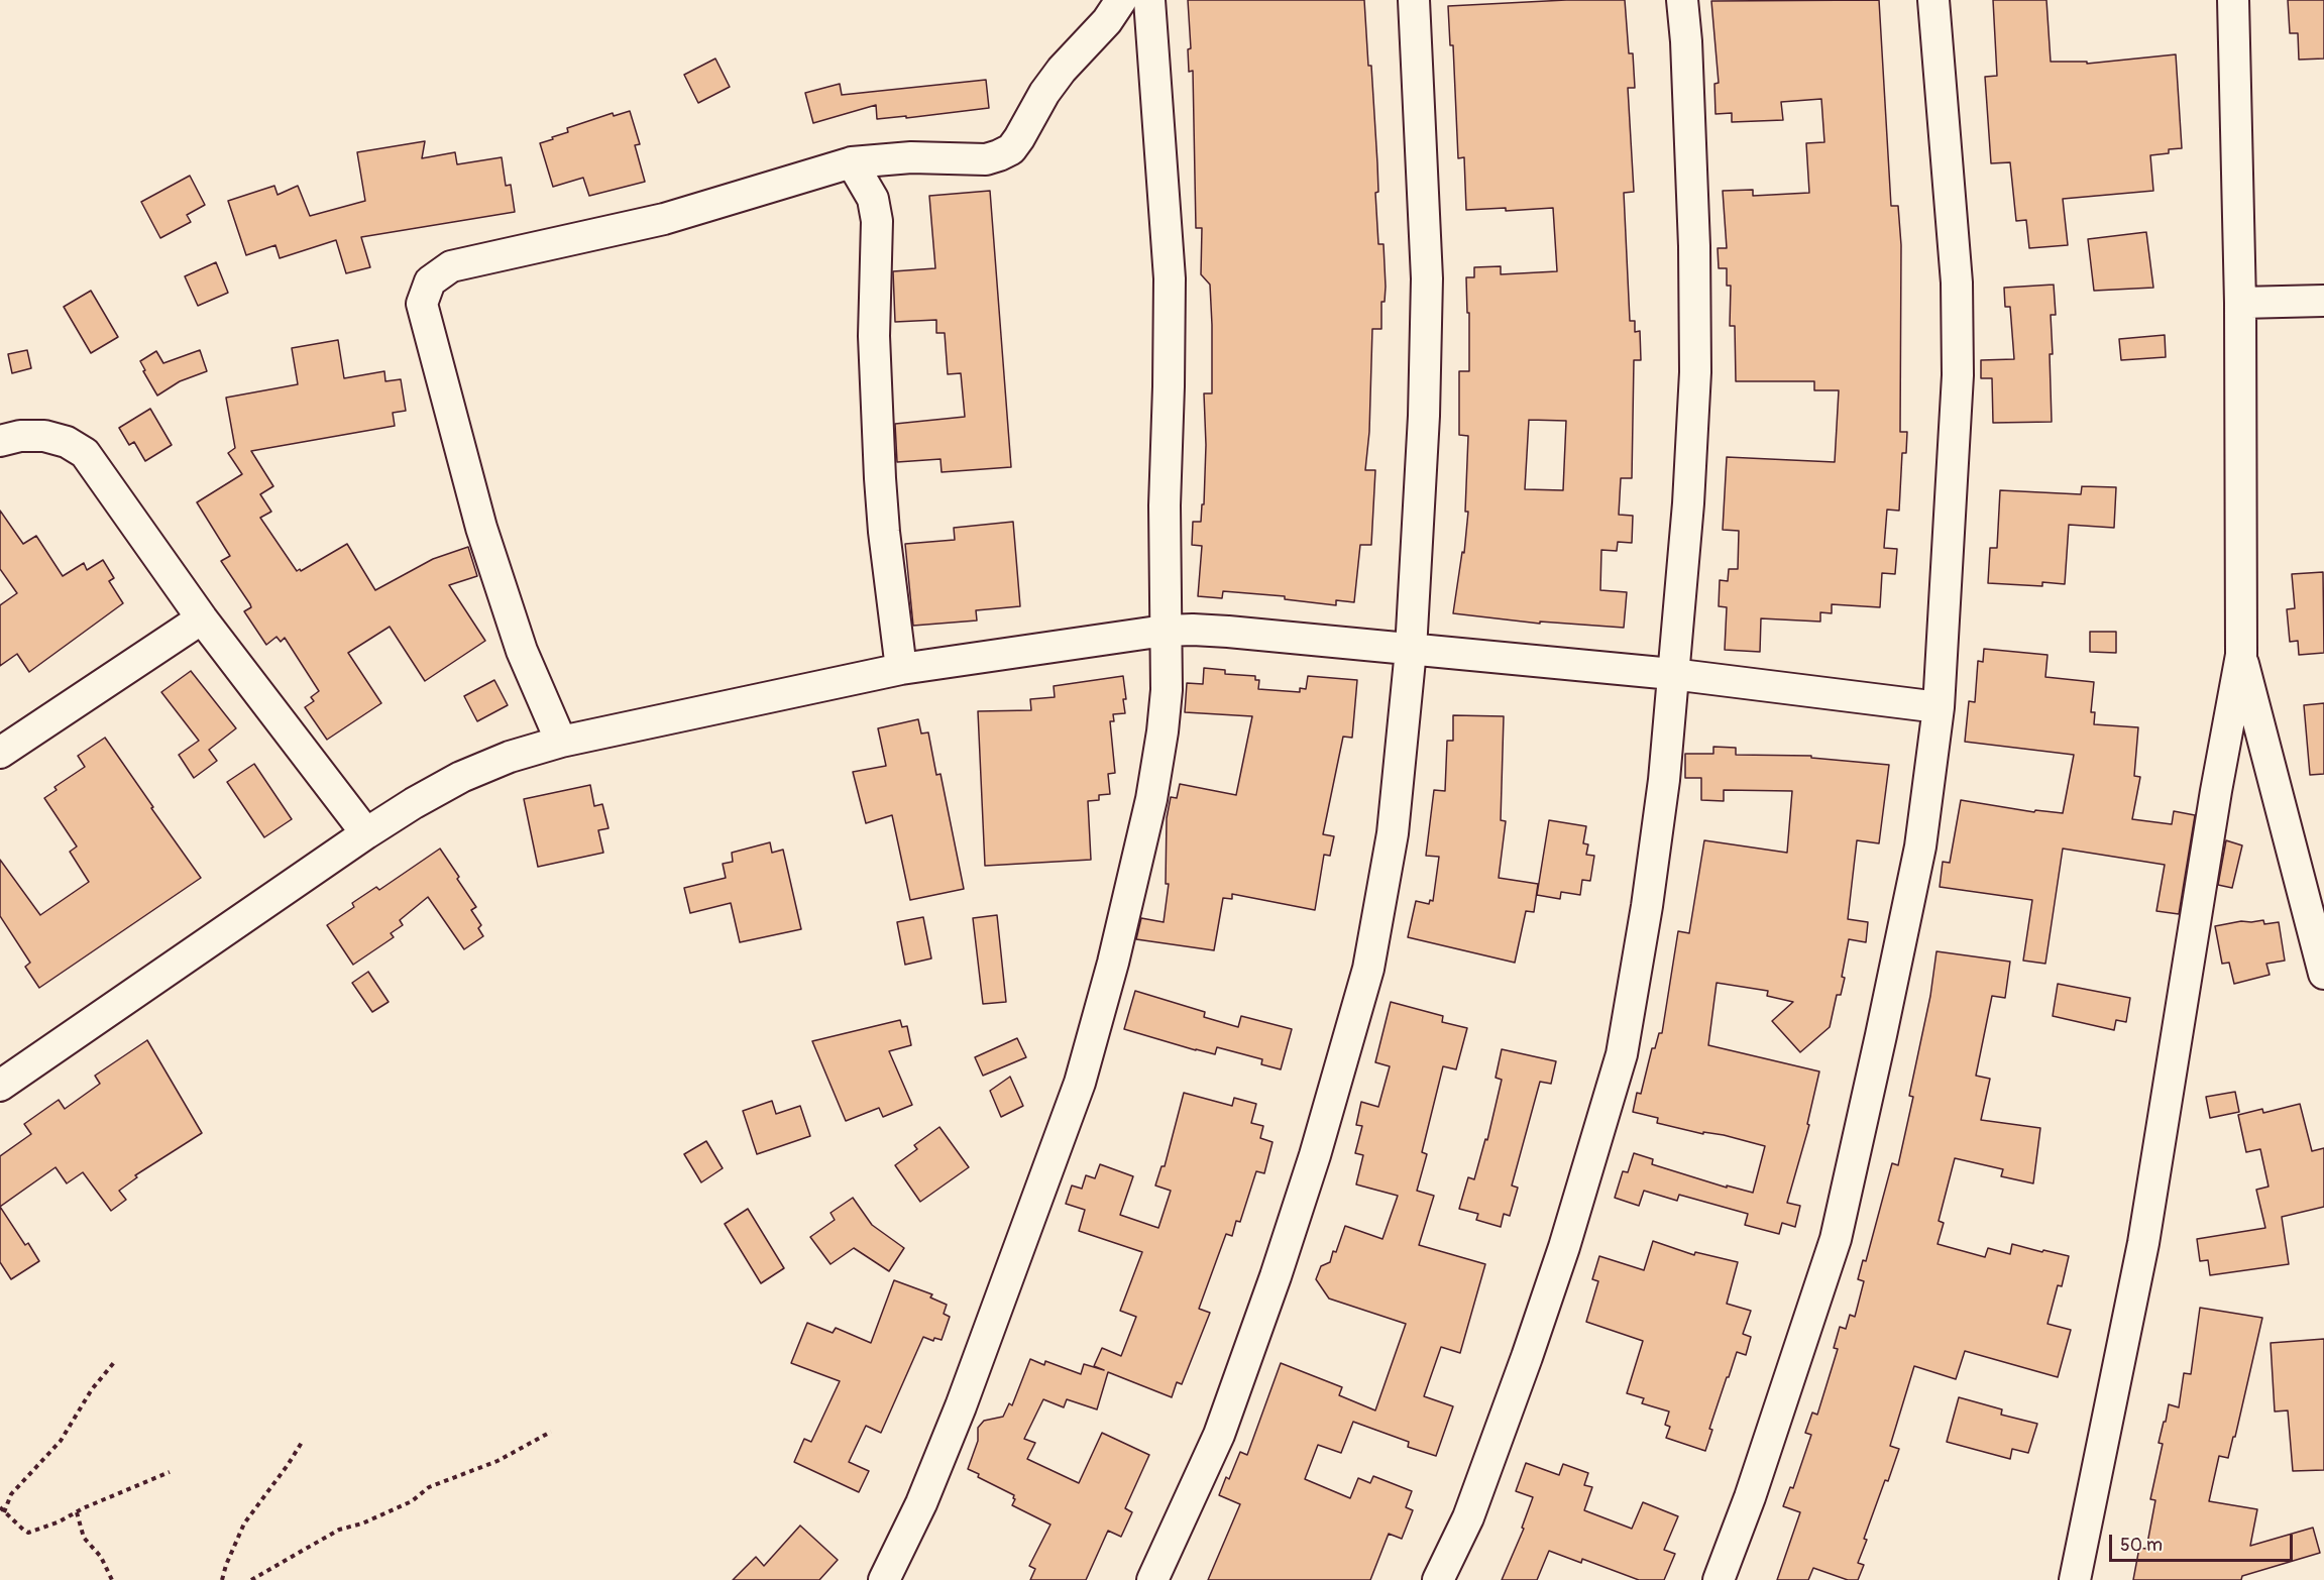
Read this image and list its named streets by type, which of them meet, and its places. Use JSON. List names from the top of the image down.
{
  "scale_bar": "50 m"
}
